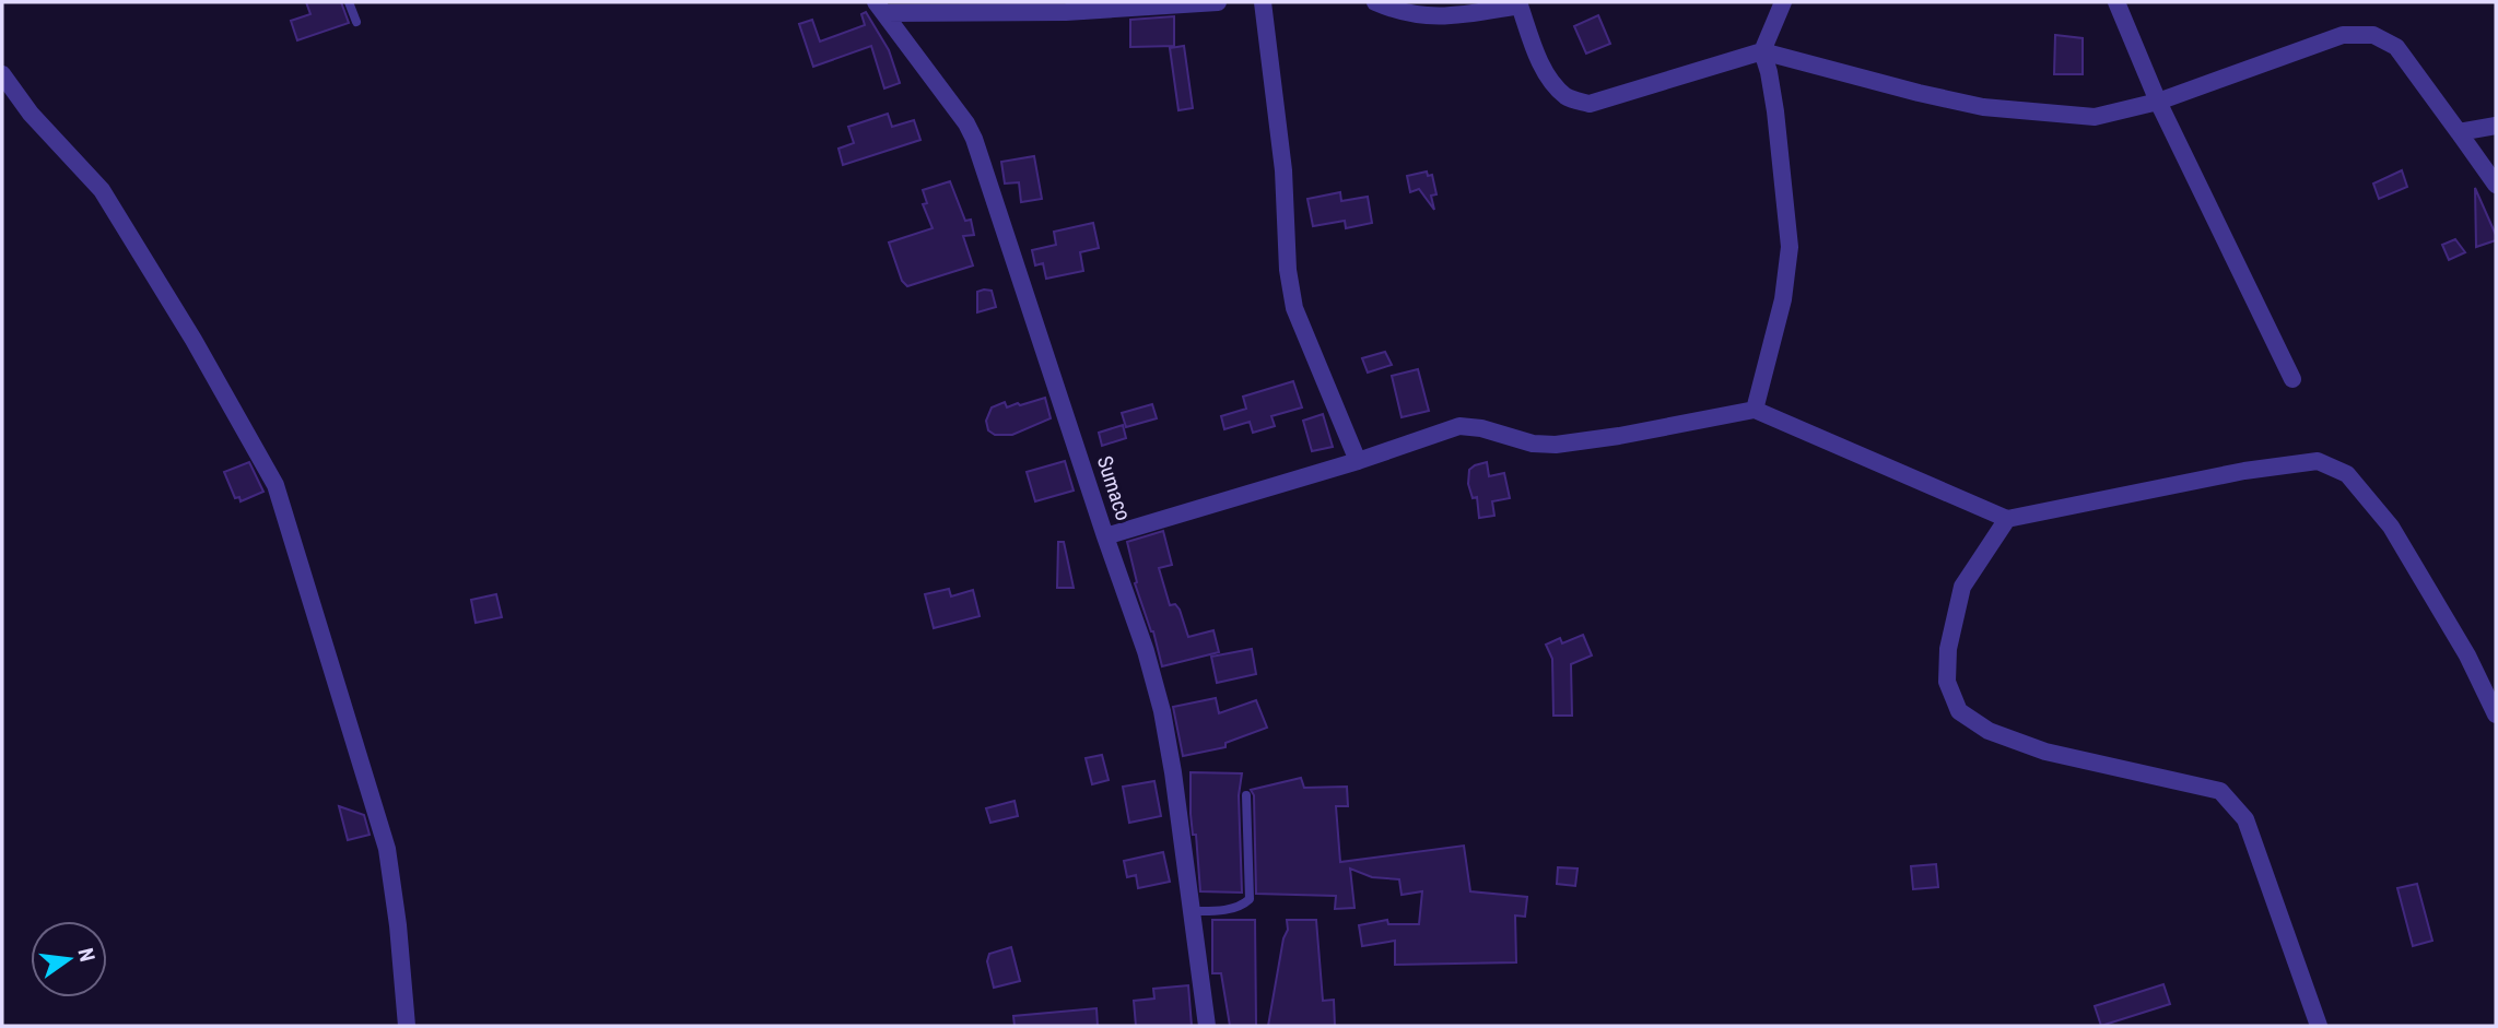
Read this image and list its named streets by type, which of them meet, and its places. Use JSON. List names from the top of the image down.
{
  "streets": {
    "street": ["Sumaco"]
  },
  "north": "right"
}
